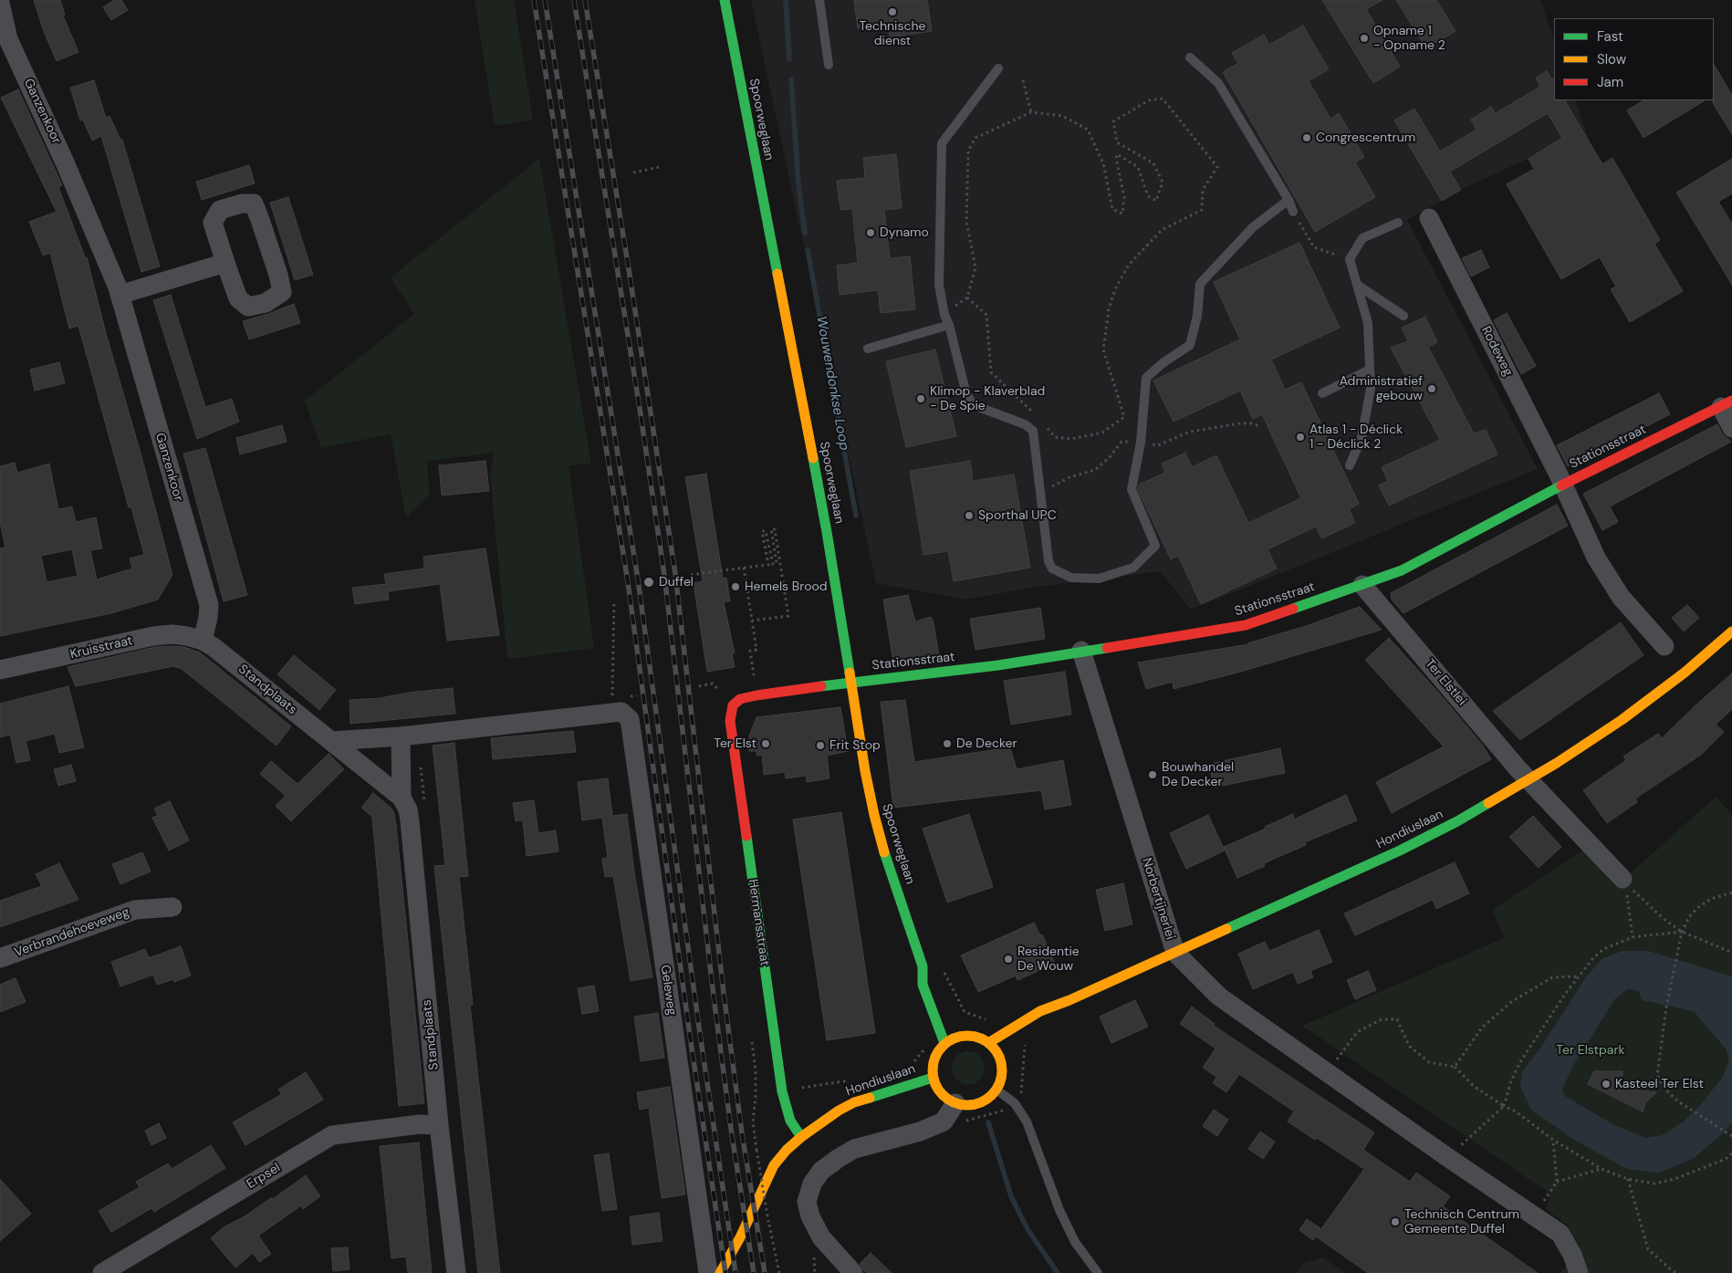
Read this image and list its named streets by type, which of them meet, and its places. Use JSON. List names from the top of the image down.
{
  "streets": {
    "street": [
      "Ganzenkoor",
      "Spoorweglaan",
      "Rodeweg",
      "Stationsstraat",
      "Kruisstraat",
      "Ter Elstlei",
      "Standplaats",
      "Hondiuslaan",
      "Norbertijnerlei",
      "Hermansstraat",
      "Verbrandehoeveweg",
      "Geleweg",
      "Erpsel"
    ]
  },
  "crossings": [
    ["Ganzenkoor", "Kruisstraat"],
    ["Ganzenkoor", "Standplaats"],
    ["Spoorweglaan", "Stationsstraat"],
    ["Spoorweglaan", "Hondiuslaan"],
    ["Rodeweg", "Stationsstraat"],
    ["Stationsstraat", "Ter Elstlei"],
    ["Stationsstraat", "Norbertijnerlei"],
    ["Stationsstraat", "Hermansstraat"],
    ["Kruisstraat", "Standplaats"],
    ["Ter Elstlei", "Hondiuslaan"],
    ["Standplaats", "Erpsel"],
    ["Hondiuslaan", "Norbertijnerlei"],
    ["Hondiuslaan", "Hermansstraat"]
  ],
  "water": ["Wouwendonkse Loop"],
  "parks": ["Ter Elstpark"],
  "places": [
    "Technische dienst",
    "Opname 1 - Opname 2",
    "Congrescentrum",
    "Dynamo",
    "Administratief gebouw",
    "Klimop - Klaverblad - De Spie",
    "Atlas 1 - Déclick 1 - Déclick 2",
    "Sporthal UPC",
    "Duffel",
    "Hemels Brood",
    "Ter Elst",
    "De Decker",
    "Frit Stop",
    "Bouwhandel De Decker",
    "Residentie De Wouw",
    "Kasteel Ter Elst",
    "Technisch Centrum Gemeente Duffel"
  ],
  "legend": ["Fast", "Slow", "Jam"]
}
